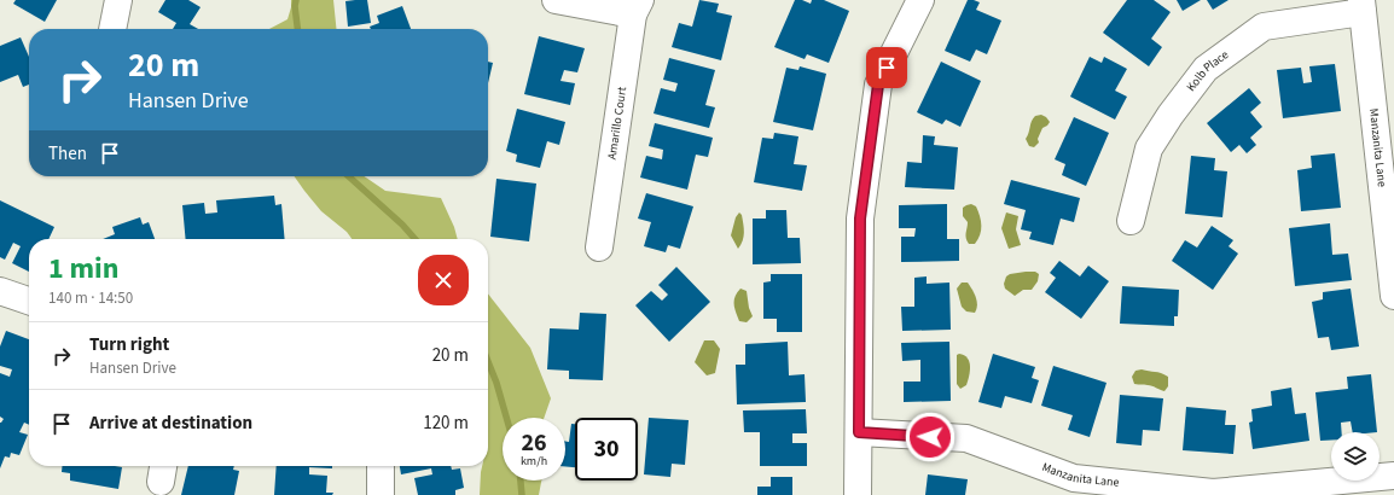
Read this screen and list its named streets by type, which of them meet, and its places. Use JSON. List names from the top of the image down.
{
  "streets": {
    "street": ["Kolb Place", "Amarillo Court", "Manzanita Lane"]
  },
  "crossings": [
    ["Kolb Place", "Manzanita Lane"]
  ],
  "page": {
    "turn": ["20 m", "Hansen Drive"],
    "then": "Then",
    "heading": ["1 min", "140 m · 14:50"],
    "list": [
      {
        "name": "Turn right",
        "note": "Hansen Drive",
        "value": "20 m"
      },
      {
        "name": "Arrive at destination",
        "value": "120 m"
      }
    ],
    "speed": "26 km/h",
    "limit": "30"
  }
}
